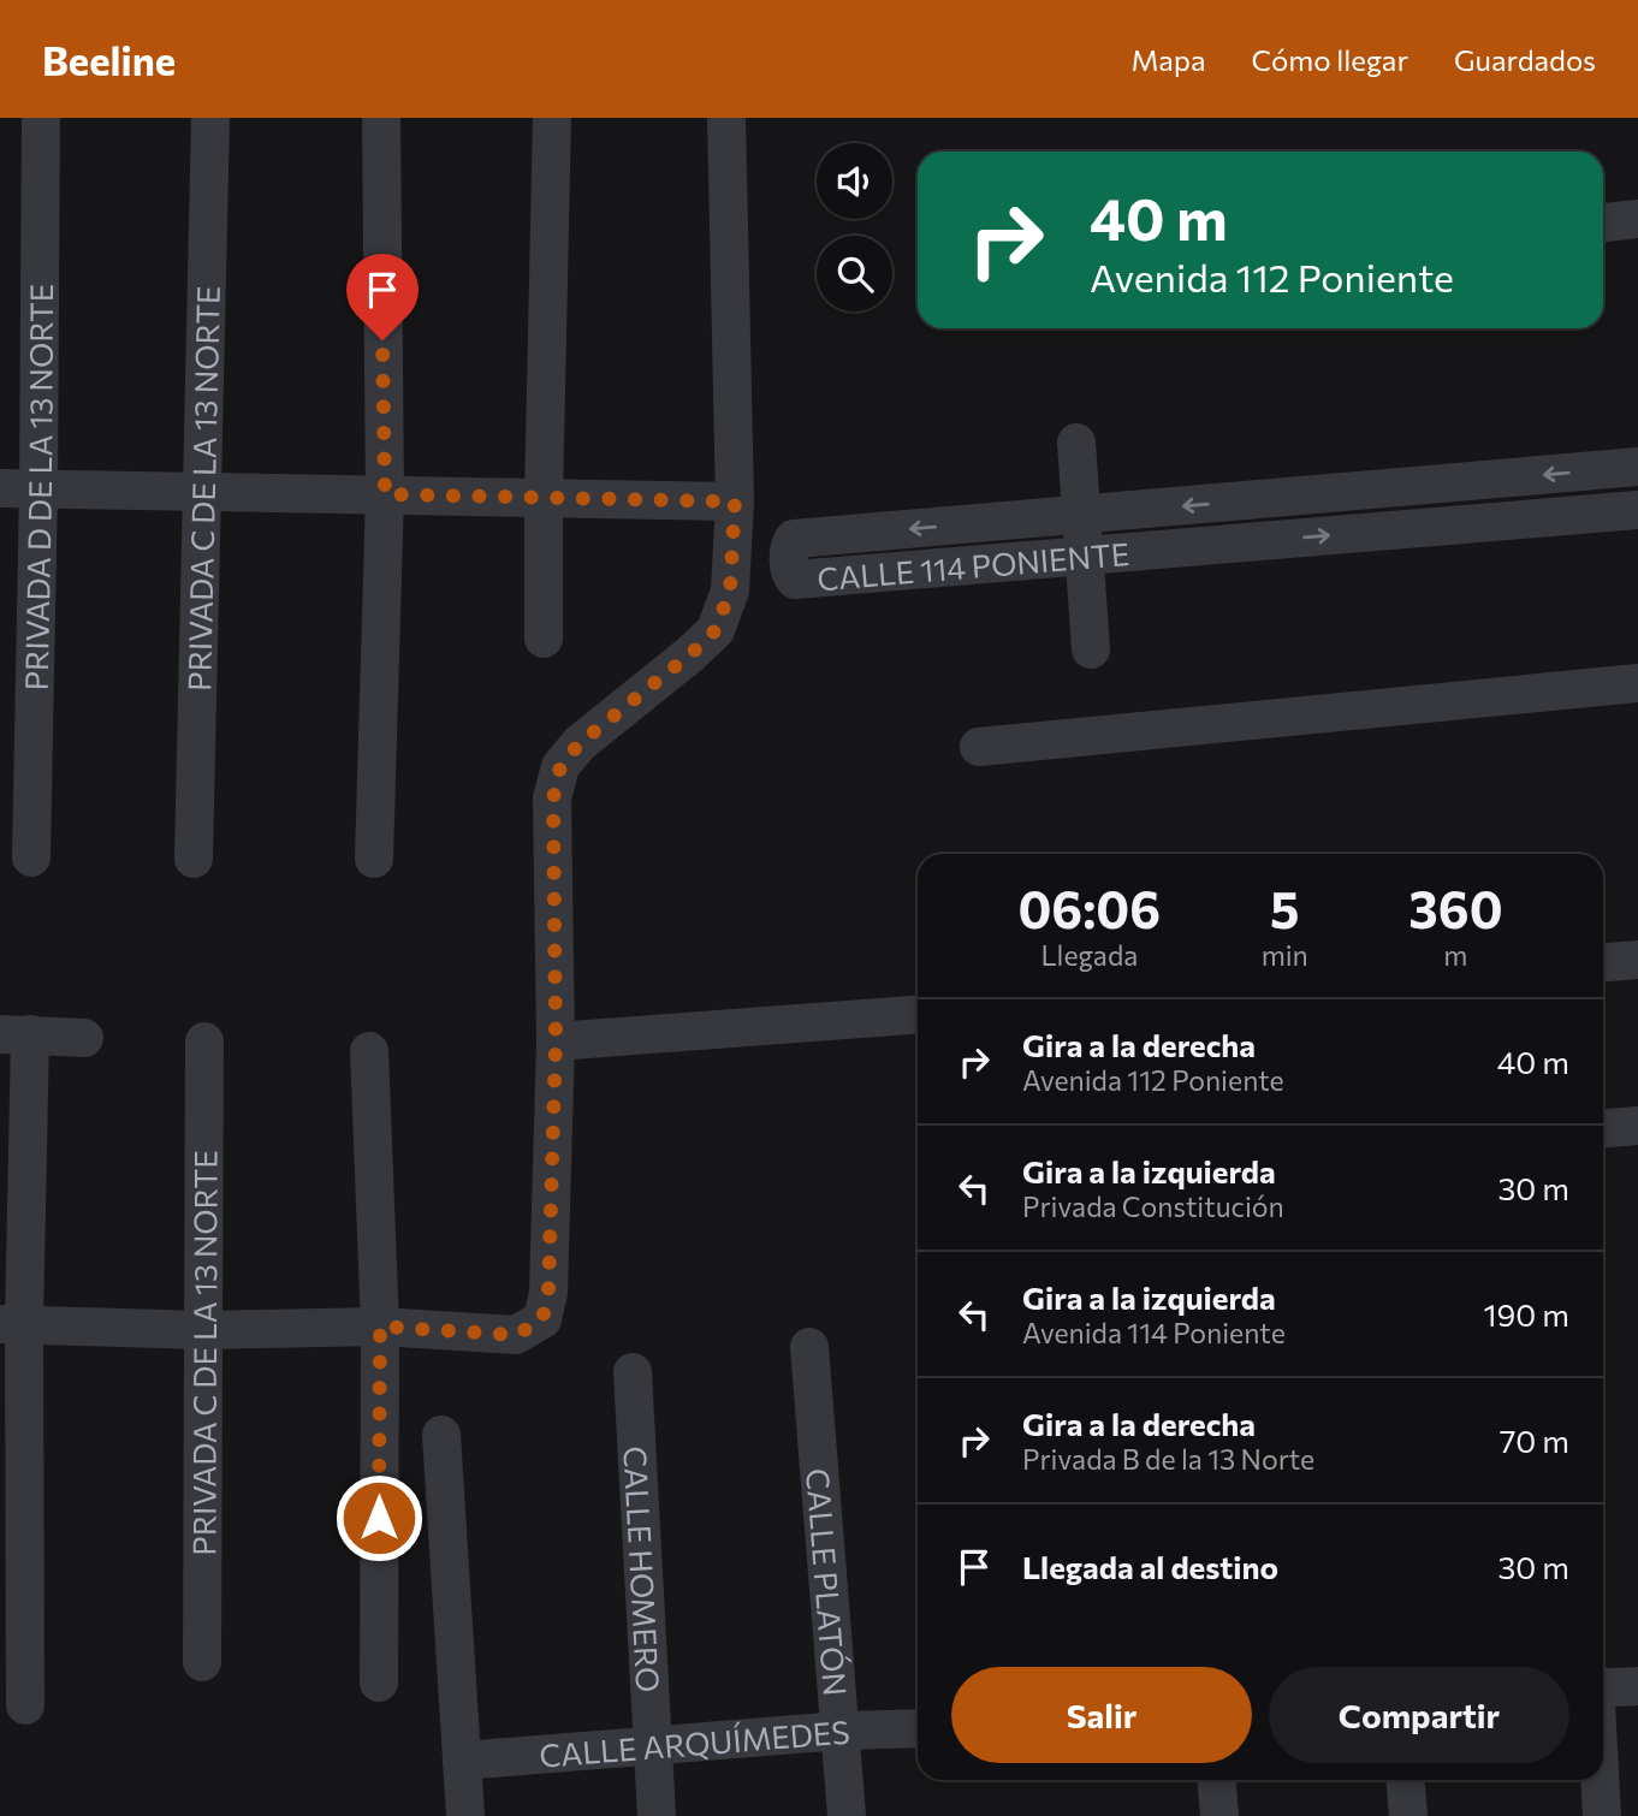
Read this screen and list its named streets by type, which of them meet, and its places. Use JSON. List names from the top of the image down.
{
  "streets": {
    "street": [
      "PRIVADA D DE LA 13 NORTE",
      "PRIVADA C DE LA 13 NORTE",
      "CALLE 114 PONIENTE",
      "CALLE HOMERO",
      "CALLE PLATÓN",
      "CALLE ARQUÍMEDES"
    ]
  },
  "crossings": [
    ["CALLE HOMERO", "CALLE ARQUÍMEDES"],
    ["CALLE PLATÓN", "CALLE ARQUÍMEDES"]
  ],
  "page": {
    "header": "Beeline",
    "nav": ["Mapa", "Cómo llegar", "Guardados"],
    "turn": ["40 m", "Avenida 112 Poniente"],
    "eta": [
      "06:06",
      "Llegada",
      "5",
      "min",
      "360",
      "m"
    ],
    "list": [
      {
        "name": "Gira a la derecha",
        "note": "Avenida 112 Poniente",
        "value": "40 m"
      },
      {
        "name": "Gira a la izquierda",
        "note": "Privada Constitución",
        "value": "30 m"
      },
      {
        "name": "Gira a la izquierda",
        "note": "Avenida 114 Poniente",
        "value": "190 m"
      },
      {
        "name": "Gira a la derecha",
        "note": "Privada B de la 13 Norte",
        "value": "70 m"
      },
      {
        "name": "Llegada al destino",
        "value": "30 m"
      }
    ],
    "buttons": ["Salir", "Compartir"]
  }
}
